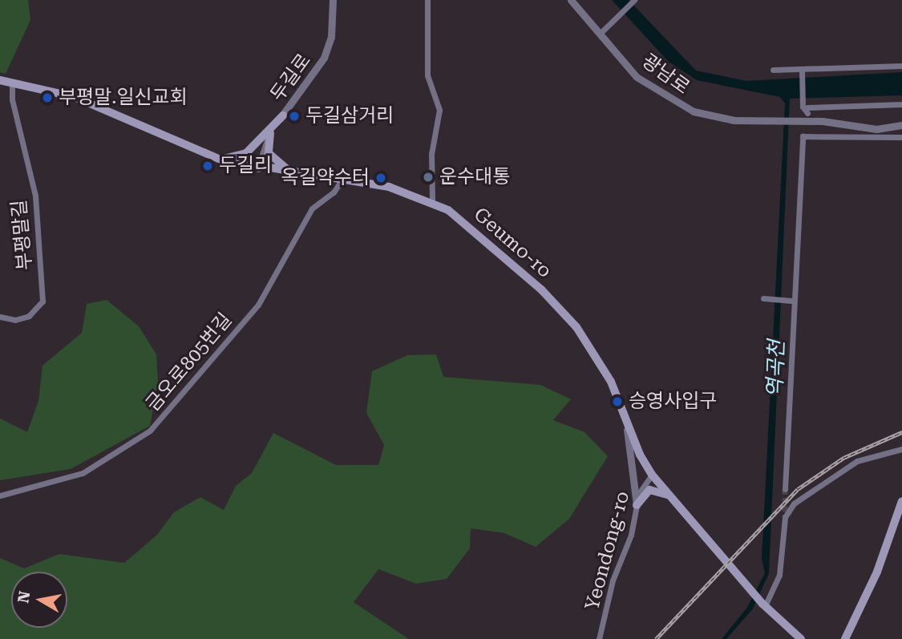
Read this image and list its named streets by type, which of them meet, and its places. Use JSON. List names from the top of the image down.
{
  "streets": {
    "main road": ["Geumo-ro"],
    "street": [
      "광남로",
      "두길로",
      "부평말길",
      "금오로805번길",
      "Yeondong-ro"
    ]
  },
  "crossings": [
    ["두길로", "Geumo-ro"],
    ["부평말길", "Geumo-ro"],
    ["Geumo-ro", "금오로805번길"],
    ["Geumo-ro", "Yeondong-ro"]
  ],
  "water": ["역곡천"],
  "places": [
    "부평말.일신교회",
    "두길삼거리",
    "두길리",
    "운수대통",
    "옥길약수터",
    "승영사입구"
  ],
  "north": "left"
}
